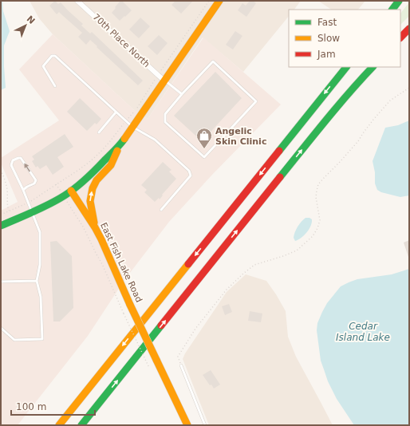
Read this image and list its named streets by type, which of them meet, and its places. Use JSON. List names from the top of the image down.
{
  "streets": {
    "main road": ["East Fish Lake Road"],
    "street": ["70th Place North"]
  },
  "water": ["Cedar Island Lake"],
  "places": {
    "shop": ["Angelic Skin Clinic"]
  },
  "legend": ["Fast", "Slow", "Jam"],
  "scale_bar": "100 m",
  "north": "top right"
}
